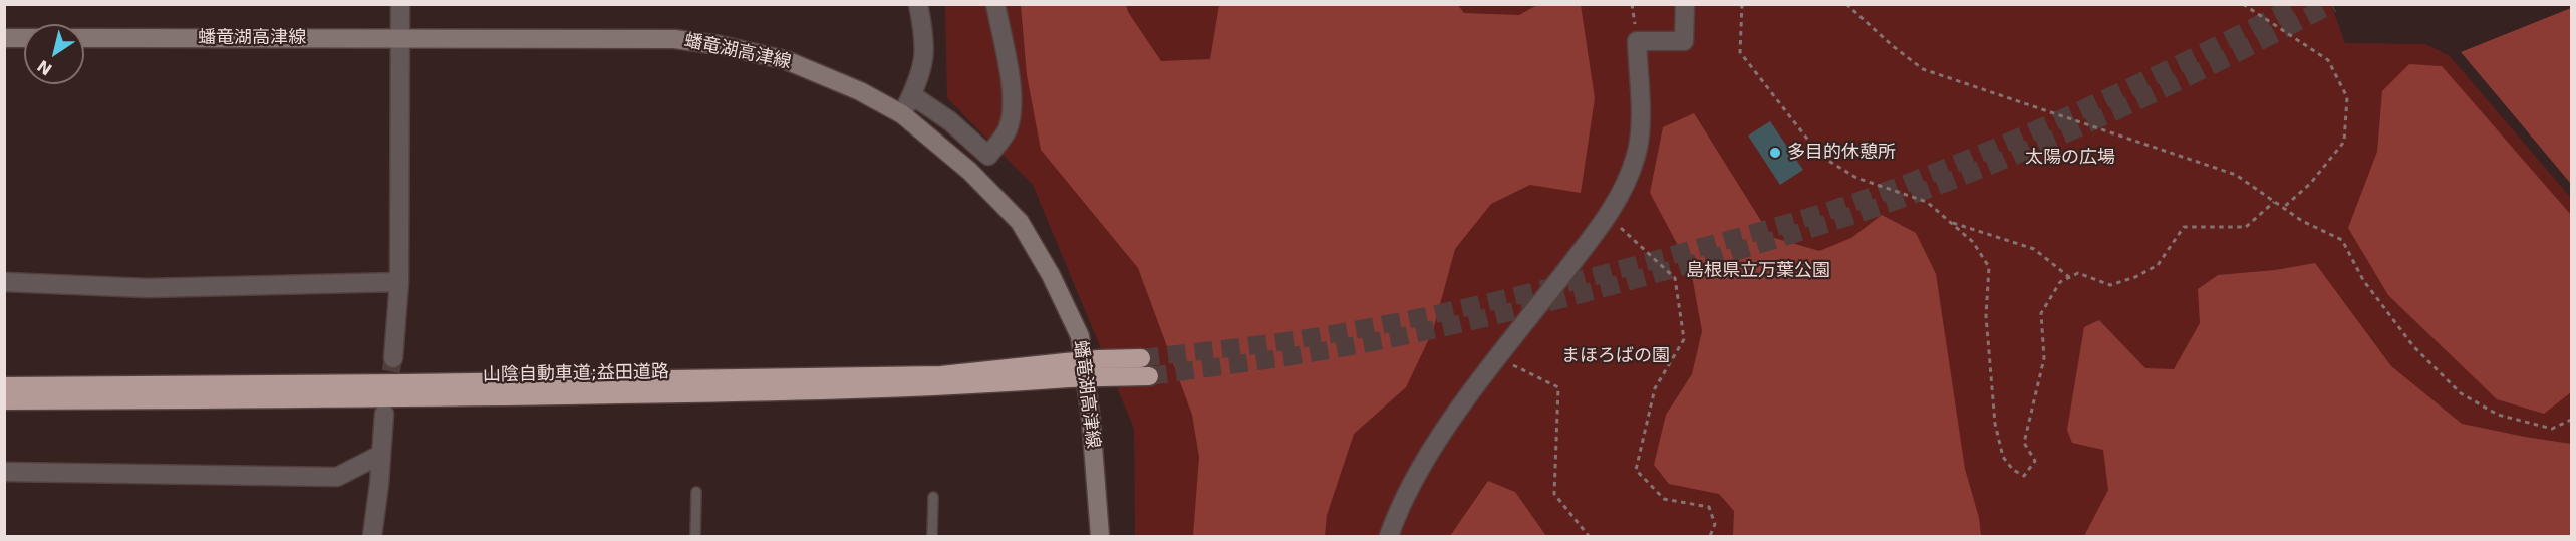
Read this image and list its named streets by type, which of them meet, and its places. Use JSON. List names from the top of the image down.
{
  "streets": {
    "highway": ["山陰自動車道;益田道路"],
    "main road": ["蟠竜湖高津線"]
  },
  "parks": ["太陽の広場", "島根県立万葉公園", "まほろばの園"],
  "places": ["多目的休憩所"],
  "north": "bottom left"
}
